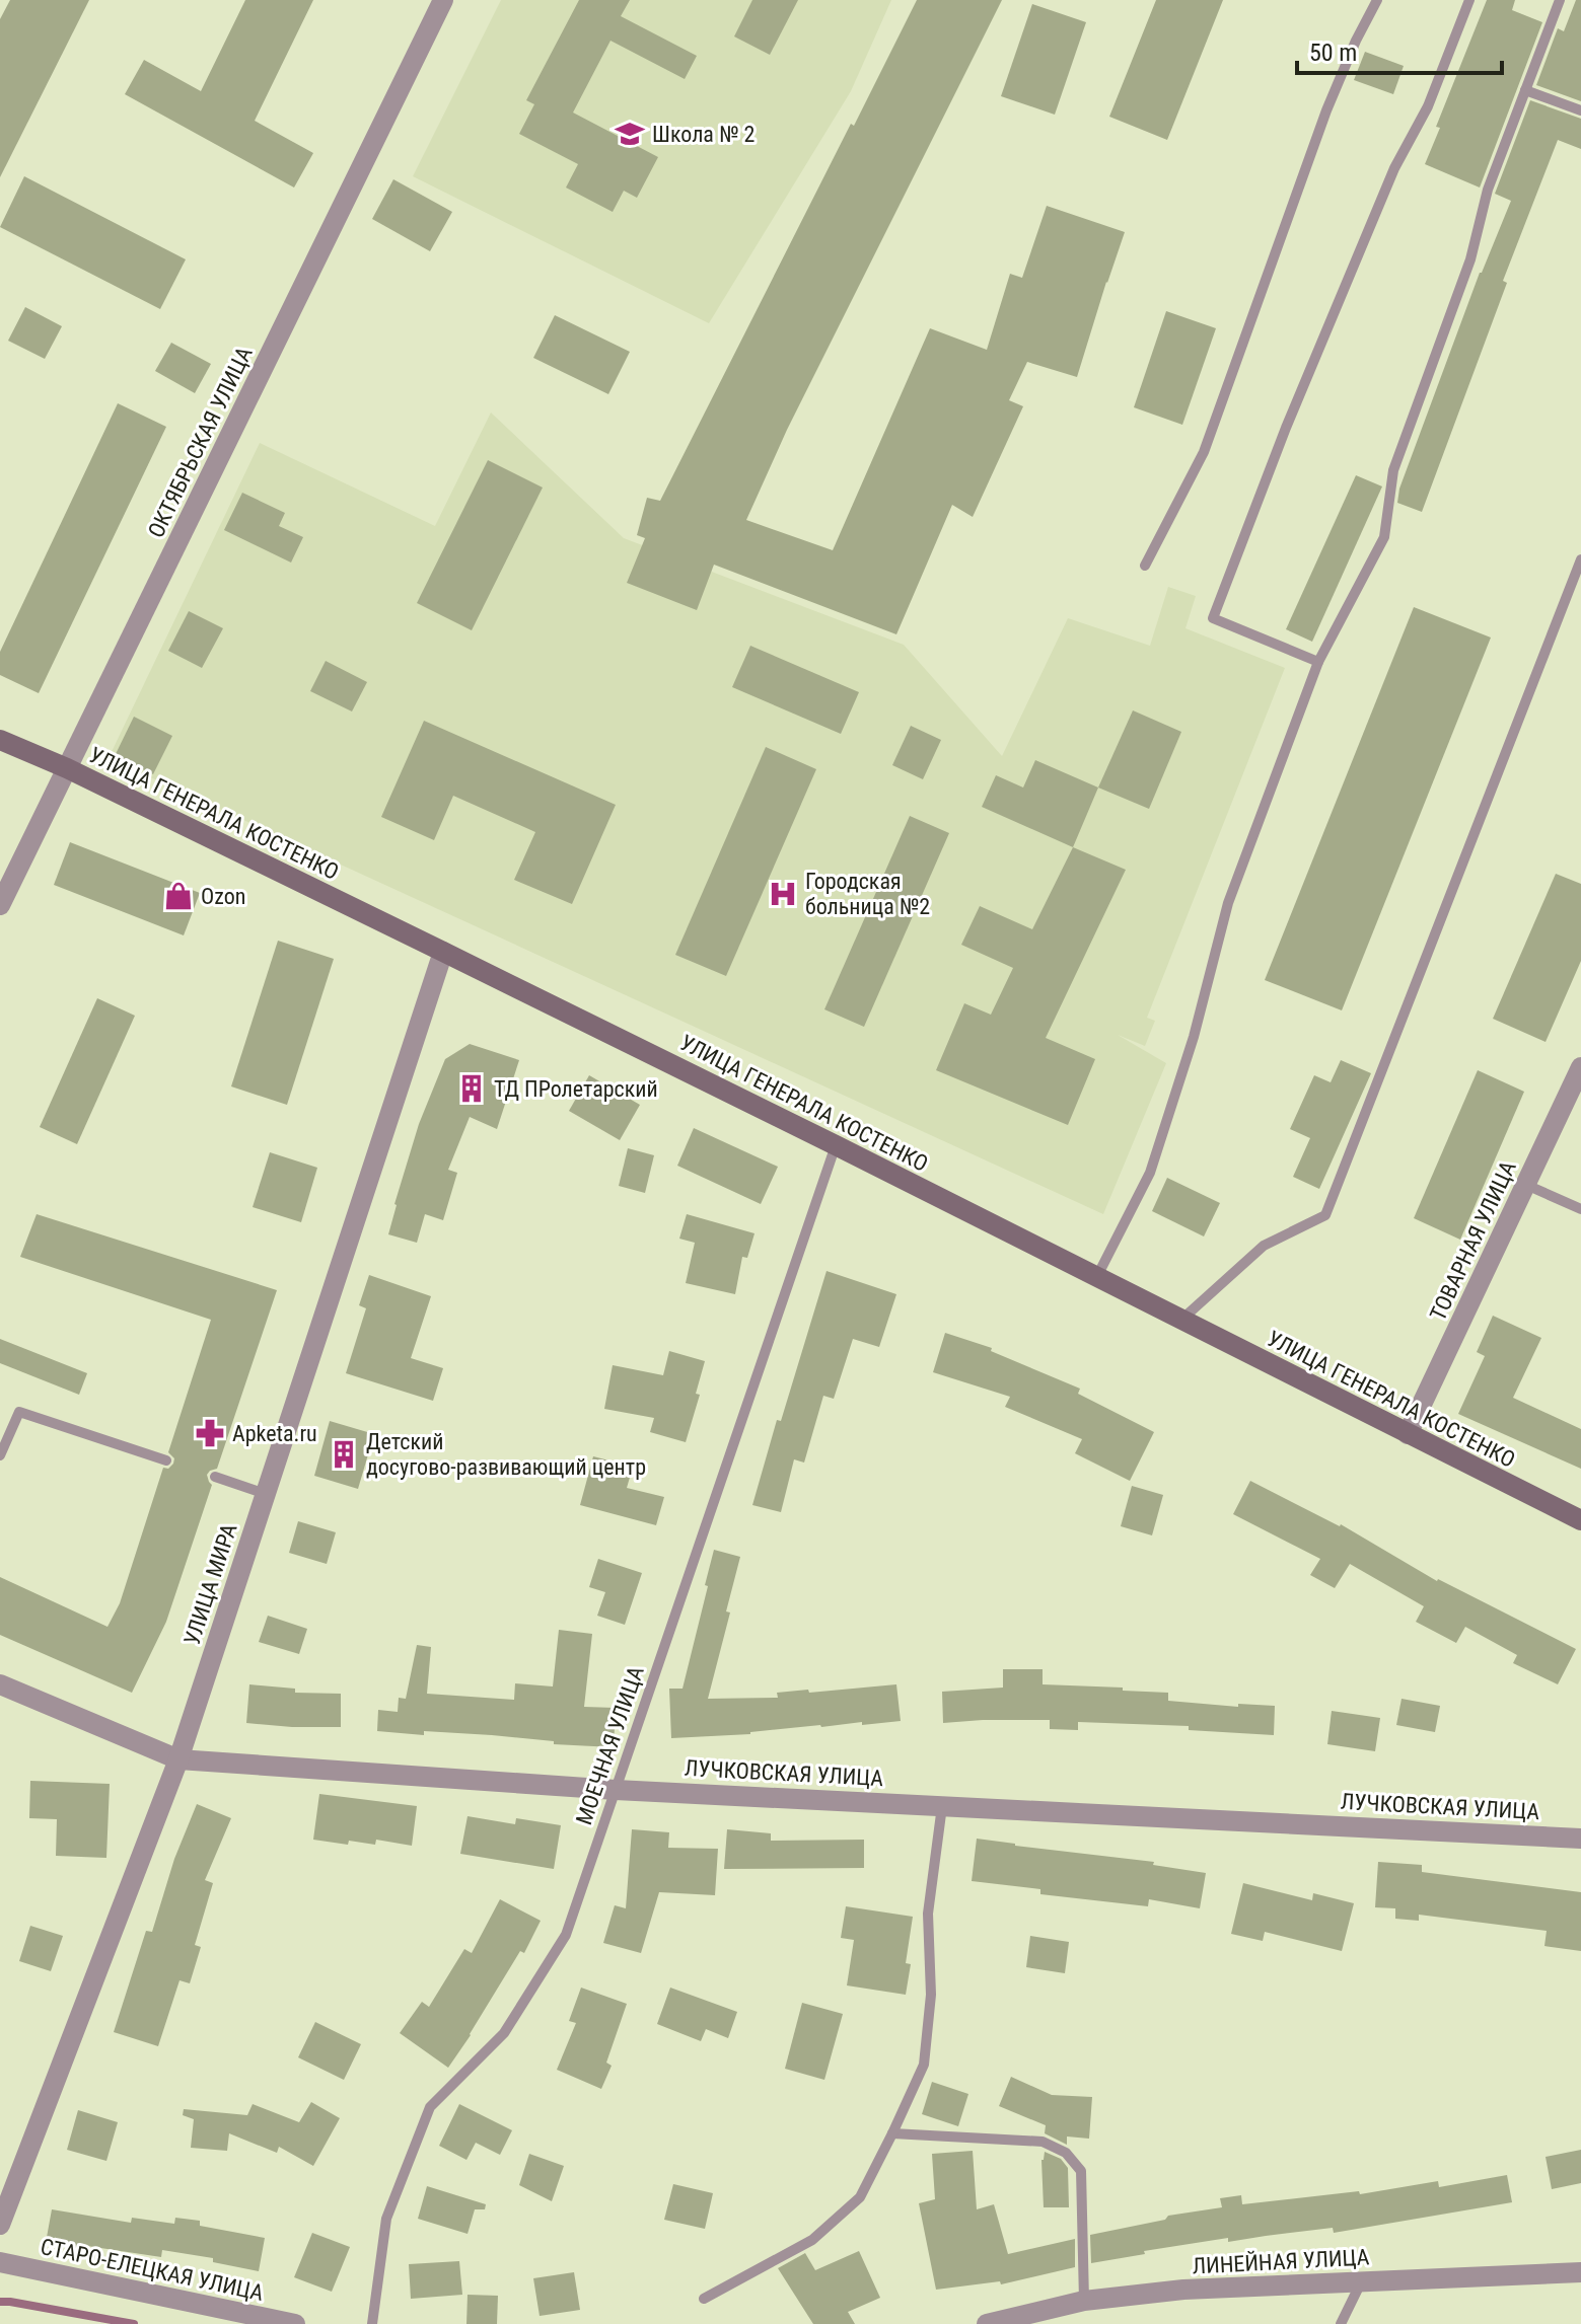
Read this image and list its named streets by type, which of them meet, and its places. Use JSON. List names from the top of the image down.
{
  "streets": {
    "main road": ["УЛИЦА ГЕНЕРАЛА КОСТЕНКО"],
    "street": [
      "ОКТЯБРЬСКАЯ УЛИЦА",
      "ТОВАРНАЯ УЛИЦА",
      "УЛИЦА МИРА",
      "ЛУЧКОВСКАЯ УЛИЦА",
      "ЛИНЕЙНАЯ УЛИЦА",
      "СТАРО-ЕЛЕЦКАЯ УЛИЦА"
    ],
    "lane": ["МОЕЧНАЯ УЛИЦА"]
  },
  "crossings": [
    ["ОКТЯБРЬСКАЯ УЛИЦА", "УЛИЦА ГЕНЕРАЛА КОСТЕНКО"],
    ["УЛИЦА ГЕНЕРАЛА КОСТЕНКО", "ТОВАРНАЯ УЛИЦА"],
    ["УЛИЦА ГЕНЕРАЛА КОСТЕНКО", "УЛИЦА МИРА"],
    ["УЛИЦА ГЕНЕРАЛА КОСТЕНКО", "МОЕЧНАЯ УЛИЦА"],
    ["УЛИЦА МИРА", "ЛУЧКОВСКАЯ УЛИЦА"],
    ["МОЕЧНАЯ УЛИЦА", "ЛУЧКОВСКАЯ УЛИЦА"]
  ],
  "places": {
    "school or university": ["Школа № 2"],
    "hospital": ["Городская больница №2"],
    "shop": ["Ozon"],
    "building": ["ТД ПРолетарский", "Детский досугово-развивающий центр"],
    "pharmacy": ["Apketa.ru"]
  },
  "scale_bar": "50 m"
}
